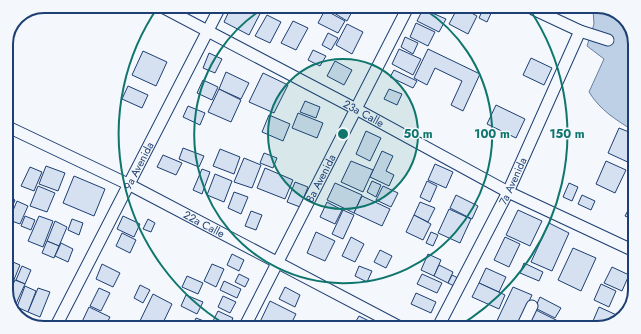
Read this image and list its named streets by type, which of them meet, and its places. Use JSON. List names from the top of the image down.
{
  "streets": {
    "street": [
      "23a Calle",
      "9a Avenida",
      "8a Avenida",
      "7a Avenida",
      "22a Calle"
    ]
  },
  "crossings": [
    ["23a Calle", "9a Avenida"],
    ["23a Calle", "8a Avenida"],
    ["23a Calle", "7a Avenida"],
    ["9a Avenida", "22a Calle"],
    ["8a Avenida", "22a Calle"]
  ],
  "rings": ["50 m", "100 m", "150 m"]
}
